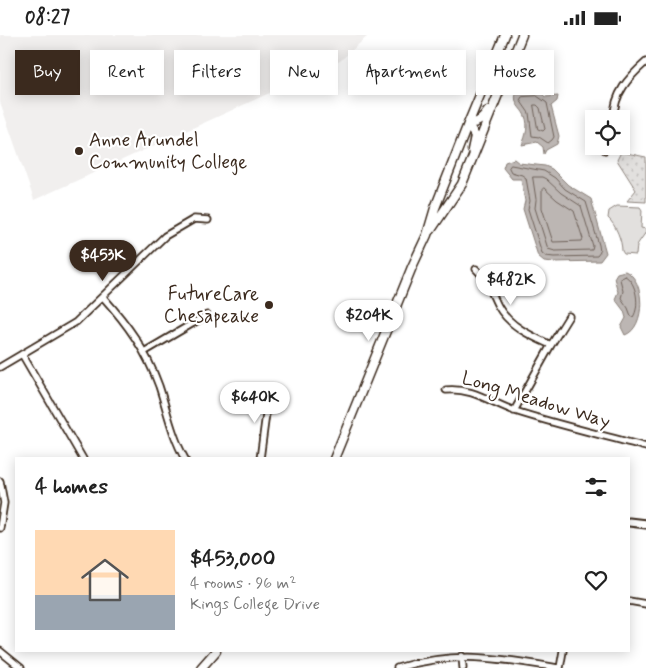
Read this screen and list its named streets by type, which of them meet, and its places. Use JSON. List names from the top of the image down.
{
  "streets": {
    "street": ["Long Meadow Way"]
  },
  "places": ["Anne Arundel Community College", "FutureCare Chesapeake"],
  "page": {
    "status": "08:27",
    "chip": [
      "Buy",
      "Rent",
      "Filters",
      "New",
      "Apartment",
      "House"
    ],
    "price": [
      "$453K",
      "$482K",
      "$204K",
      "$640K"
    ],
    "heading": "4 homes",
    "list": [
      {
        "name": "$453,000",
        "note": "4 rooms · 96 m² · Kings College Drive"
      }
    ]
  }
}
